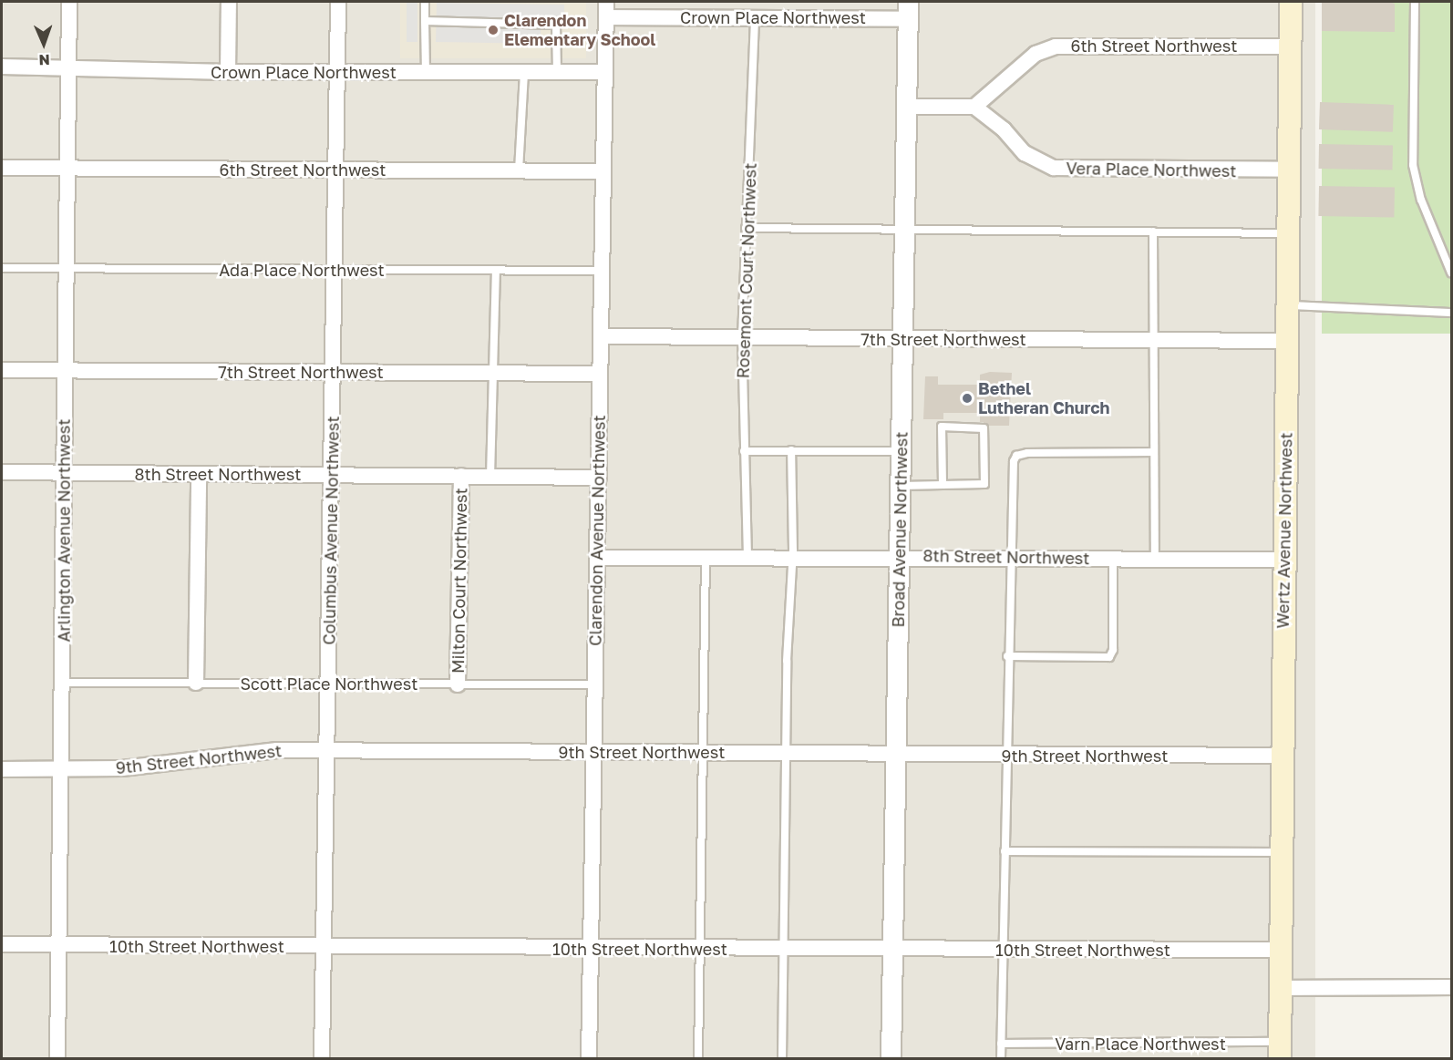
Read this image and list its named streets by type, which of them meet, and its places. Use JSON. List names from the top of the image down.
{
  "streets": {
    "main road": ["Wertz Avenue Northwest"],
    "street": [
      "Crown Place Northwest",
      "6th Street Northwest",
      "Vera Place Northwest",
      "7th Street Northwest",
      "8th Street Northwest",
      "Broad Avenue Northwest",
      "Arlington Avenue Northwest",
      "Columbus Avenue Northwest",
      "Clarendon Avenue Northwest",
      "Milton Court Northwest",
      "9th Street Northwest",
      "10th Street Northwest"
    ],
    "lane": [
      "Ada Place Northwest",
      "Rosemont Court Northwest",
      "Scott Place Northwest",
      "Varn Place Northwest"
    ]
  },
  "crossings": [
    ["Crown Place Northwest", "Rosemont Court Northwest"],
    ["Crown Place Northwest", "Broad Avenue Northwest"],
    ["Crown Place Northwest", "Arlington Avenue Northwest"],
    ["Crown Place Northwest", "Columbus Avenue Northwest"],
    ["Crown Place Northwest", "Clarendon Avenue Northwest"],
    ["6th Street Northwest", "Vera Place Northwest"],
    ["6th Street Northwest", "Arlington Avenue Northwest"],
    ["6th Street Northwest", "Columbus Avenue Northwest"],
    ["6th Street Northwest", "Clarendon Avenue Northwest"],
    ["6th Street Northwest", "Wertz Avenue Northwest"],
    ["Vera Place Northwest", "Wertz Avenue Northwest"],
    ["Ada Place Northwest", "Arlington Avenue Northwest"],
    ["Ada Place Northwest", "Columbus Avenue Northwest"],
    ["Ada Place Northwest", "Clarendon Avenue Northwest"],
    ["Ada Place Northwest", "Milton Court Northwest"],
    ["Rosemont Court Northwest", "7th Street Northwest"],
    ["Rosemont Court Northwest", "8th Street Northwest"],
    ["7th Street Northwest", "Broad Avenue Northwest"],
    ["7th Street Northwest", "Arlington Avenue Northwest"],
    ["7th Street Northwest", "Columbus Avenue Northwest"],
    ["7th Street Northwest", "Clarendon Avenue Northwest"],
    ["7th Street Northwest", "Wertz Avenue Northwest"],
    ["7th Street Northwest", "Milton Court Northwest"],
    ["8th Street Northwest", "Broad Avenue Northwest"],
    ["8th Street Northwest", "Arlington Avenue Northwest"],
    ["8th Street Northwest", "Columbus Avenue Northwest"],
    ["8th Street Northwest", "Clarendon Avenue Northwest"],
    ["8th Street Northwest", "Wertz Avenue Northwest"],
    ["8th Street Northwest", "Milton Court Northwest"],
    ["Broad Avenue Northwest", "9th Street Northwest"],
    ["Broad Avenue Northwest", "10th Street Northwest"],
    ["Arlington Avenue Northwest", "Scott Place Northwest"],
    ["Arlington Avenue Northwest", "9th Street Northwest"],
    ["Arlington Avenue Northwest", "10th Street Northwest"],
    ["Columbus Avenue Northwest", "Scott Place Northwest"],
    ["Columbus Avenue Northwest", "9th Street Northwest"],
    ["Columbus Avenue Northwest", "10th Street Northwest"],
    ["Clarendon Avenue Northwest", "Scott Place Northwest"],
    ["Clarendon Avenue Northwest", "9th Street Northwest"],
    ["Clarendon Avenue Northwest", "10th Street Northwest"],
    ["Wertz Avenue Northwest", "9th Street Northwest"],
    ["Wertz Avenue Northwest", "10th Street Northwest"],
    ["Wertz Avenue Northwest", "Varn Place Northwest"],
    ["Milton Court Northwest", "Scott Place Northwest"]
  ],
  "places": ["Clarendon Elementary School", "Bethel Lutheran Church"],
  "north": "bottom"
}
